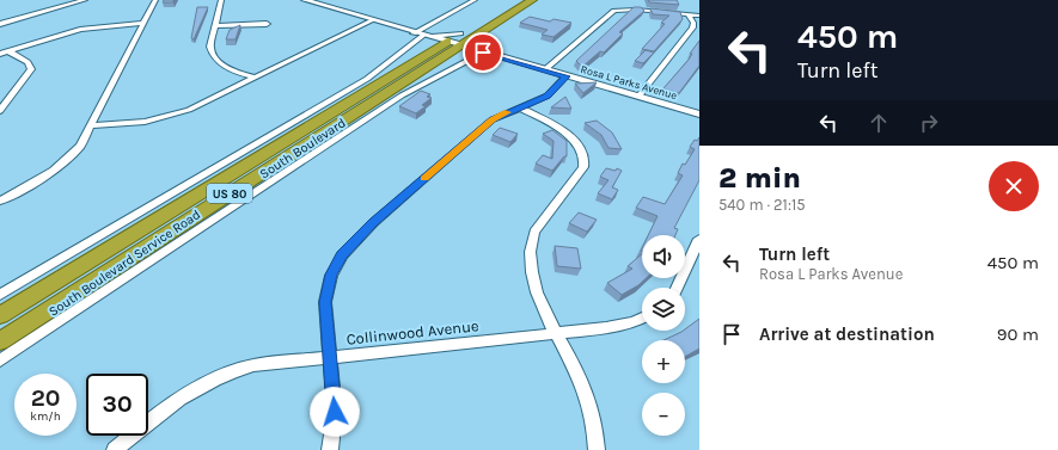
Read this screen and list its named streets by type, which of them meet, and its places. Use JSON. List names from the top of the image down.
{
  "streets": {
    "highway": ["South Boulevard", "US 80"],
    "street": ["Rosa L Parks Avenue", "South Boulevard Service Road", "Collinwood Avenue"]
  },
  "crossings": [
    ["Rosa L Parks Avenue", "South Boulevard"],
    ["Rosa L Parks Avenue", "South Boulevard Service Road"]
  ],
  "page": {
    "turn": ["450 m", "Turn left"],
    "heading": ["2 min", "540 m · 21:15"],
    "list": [
      {
        "name": "Turn left",
        "note": "Rosa L Parks Avenue",
        "value": "450 m"
      },
      {
        "name": "Arrive at destination",
        "value": "90 m"
      }
    ],
    "map_buttons": ["+", "−"],
    "speed": "20 km/h",
    "limit": "30"
  }
}
